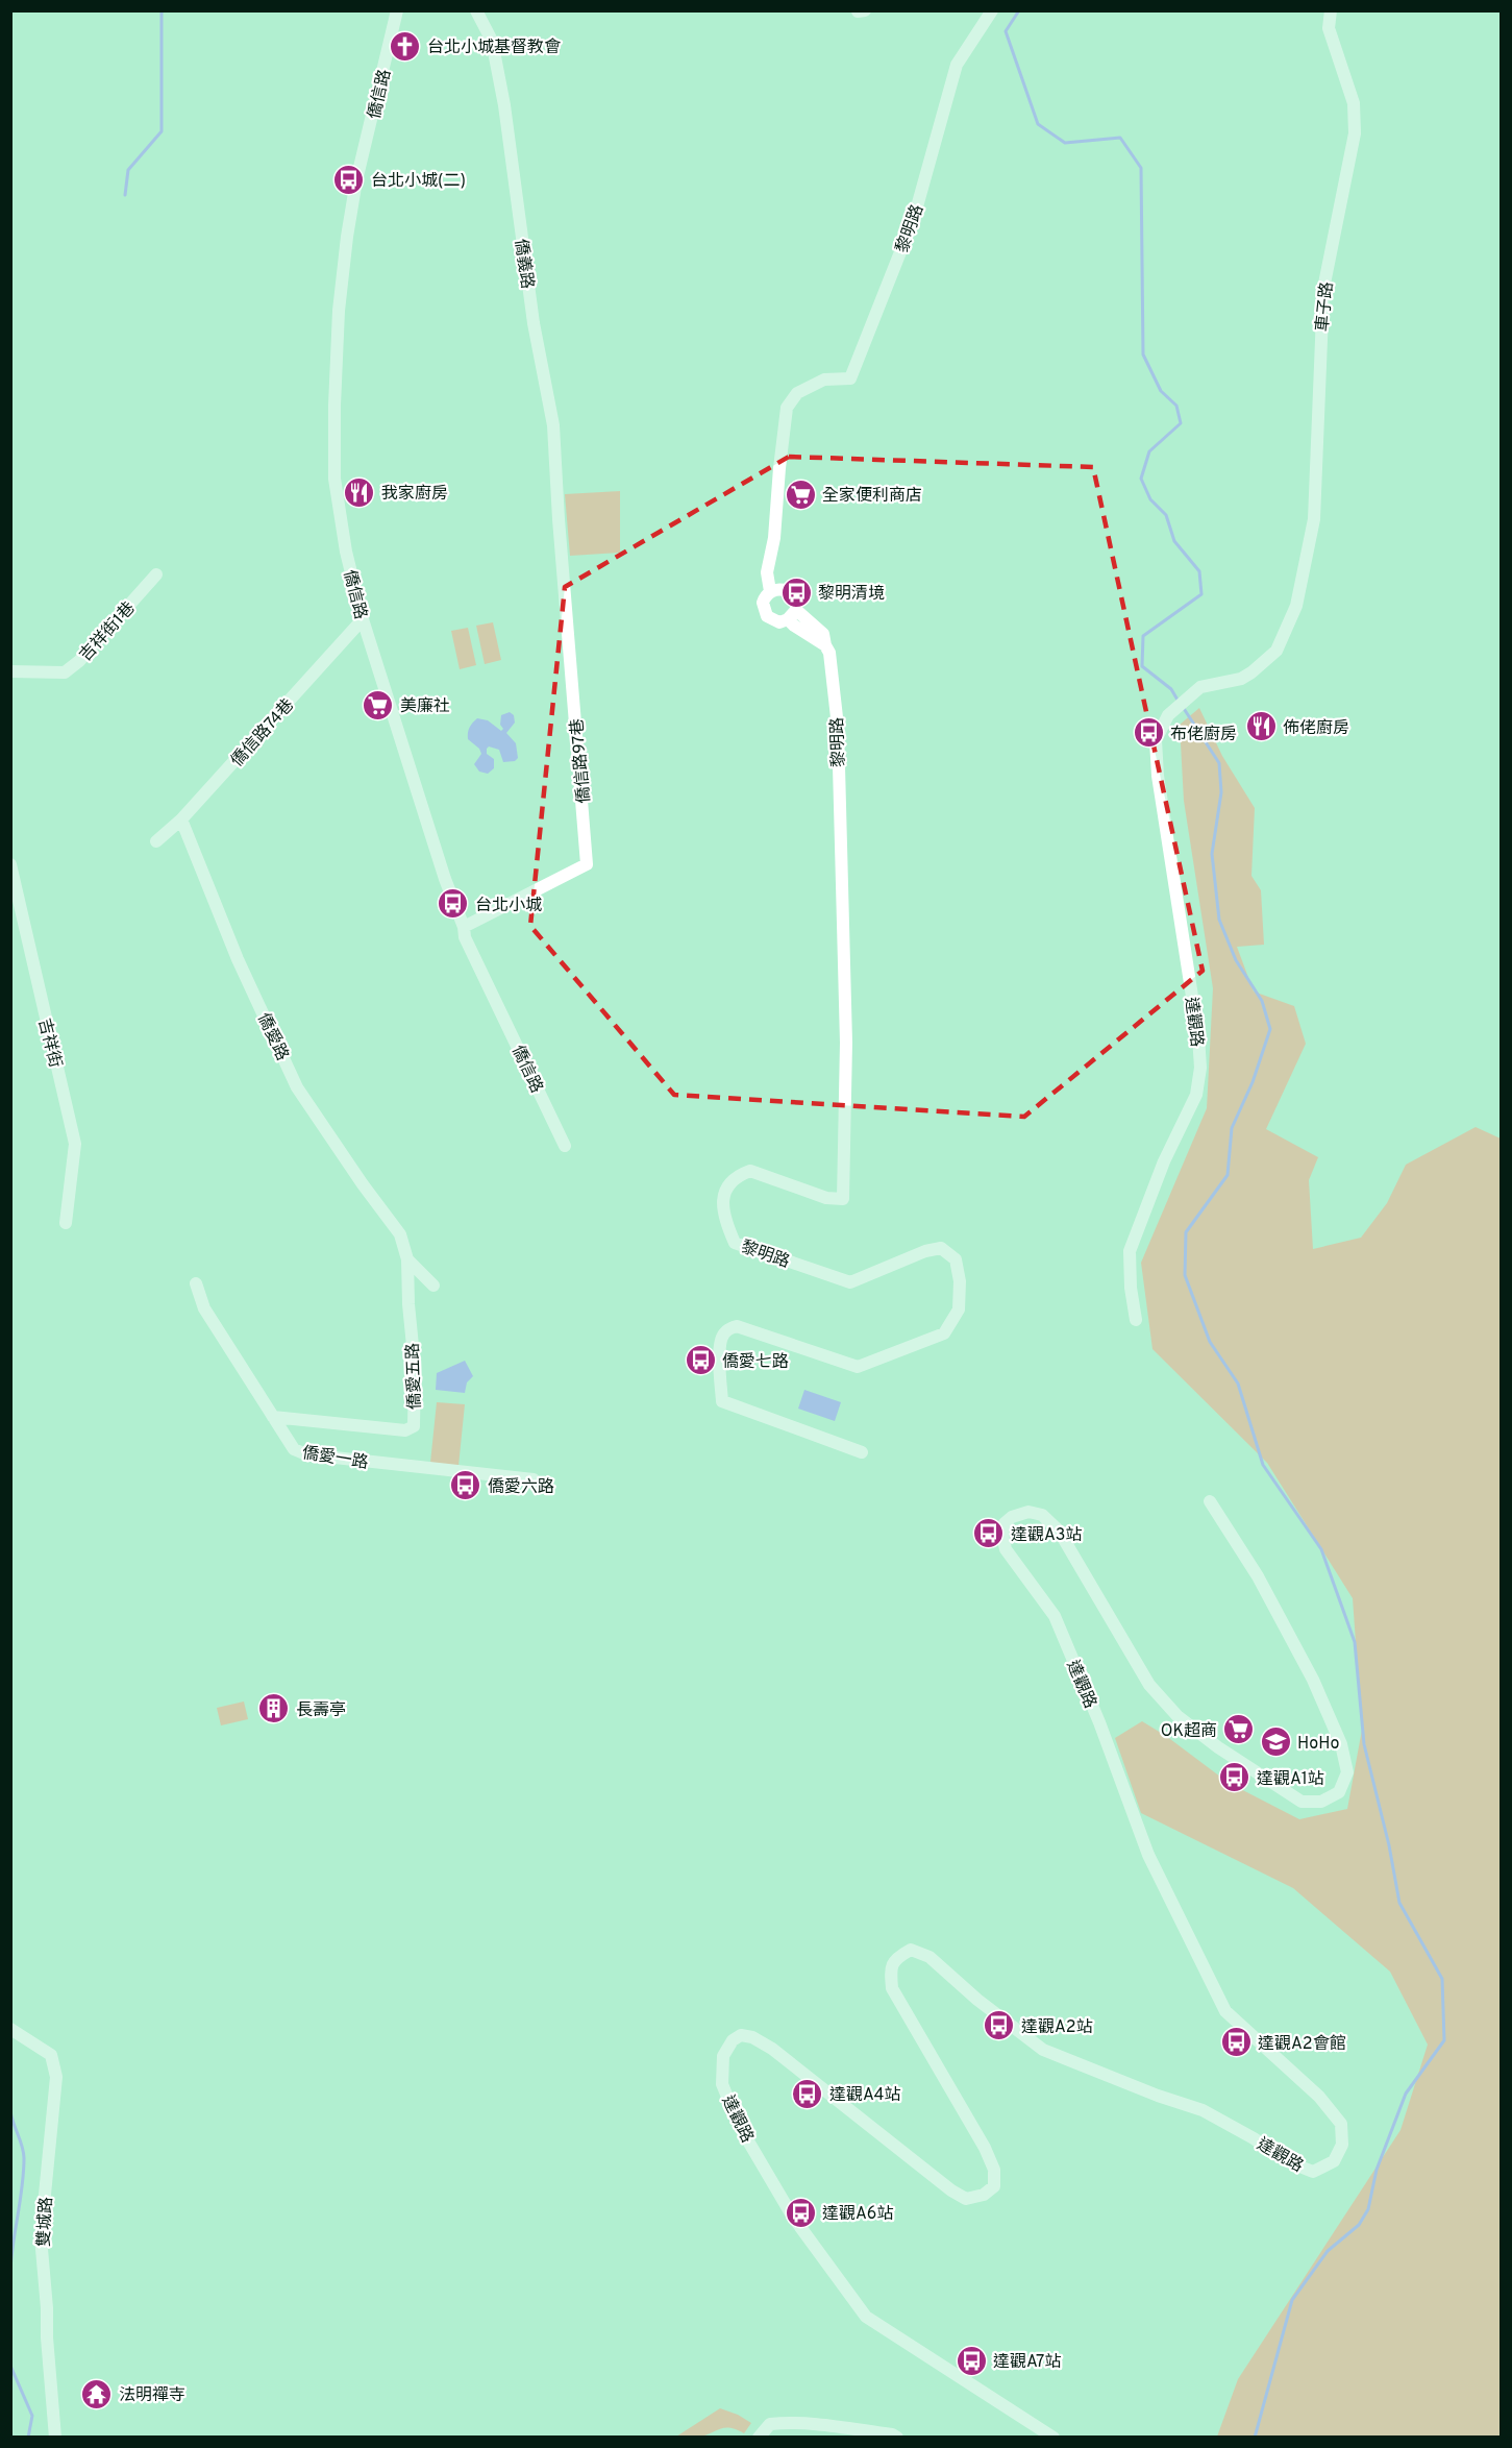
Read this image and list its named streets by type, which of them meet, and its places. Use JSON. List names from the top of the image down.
{
  "streets": {
    "street": [
      "僑信路",
      "黎明路",
      "僑義路",
      "車子路",
      "吉祥街1巷",
      "僑信路74巷",
      "僑信路97巷",
      "達觀路",
      "僑愛路",
      "吉祥街",
      "僑愛五路",
      "僑愛一路",
      "雙城路"
    ]
  },
  "crossings": [
    ["僑信路", "僑信路74巷"],
    ["僑信路", "僑信路97巷"],
    ["僑義路", "僑信路97巷"],
    ["車子路", "達觀路"],
    ["僑信路74巷", "僑愛路"],
    ["僑愛路", "僑愛五路"],
    ["僑愛五路", "僑愛一路"]
  ],
  "places": {
    "church": ["台北小城基督教會"],
    "bus stop": [
      "台北小城(二)",
      "黎明清境",
      "布佬廚房",
      "台北小城",
      "僑愛七路",
      "僑愛六路",
      "達觀A3站",
      "達觀A1站",
      "達觀A2站",
      "達觀A2會館",
      "達觀A4站",
      "達觀A6站",
      "達觀A7站"
    ],
    "restaurant": ["我家廚房", "佈佬廚房"],
    "supermarket": ["全家便利商店", "美廉社", "OK超商"],
    "building": ["長壽亭"],
    "school or university": ["HoHo"],
    "temple": ["法明禪寺"]
  }
}
